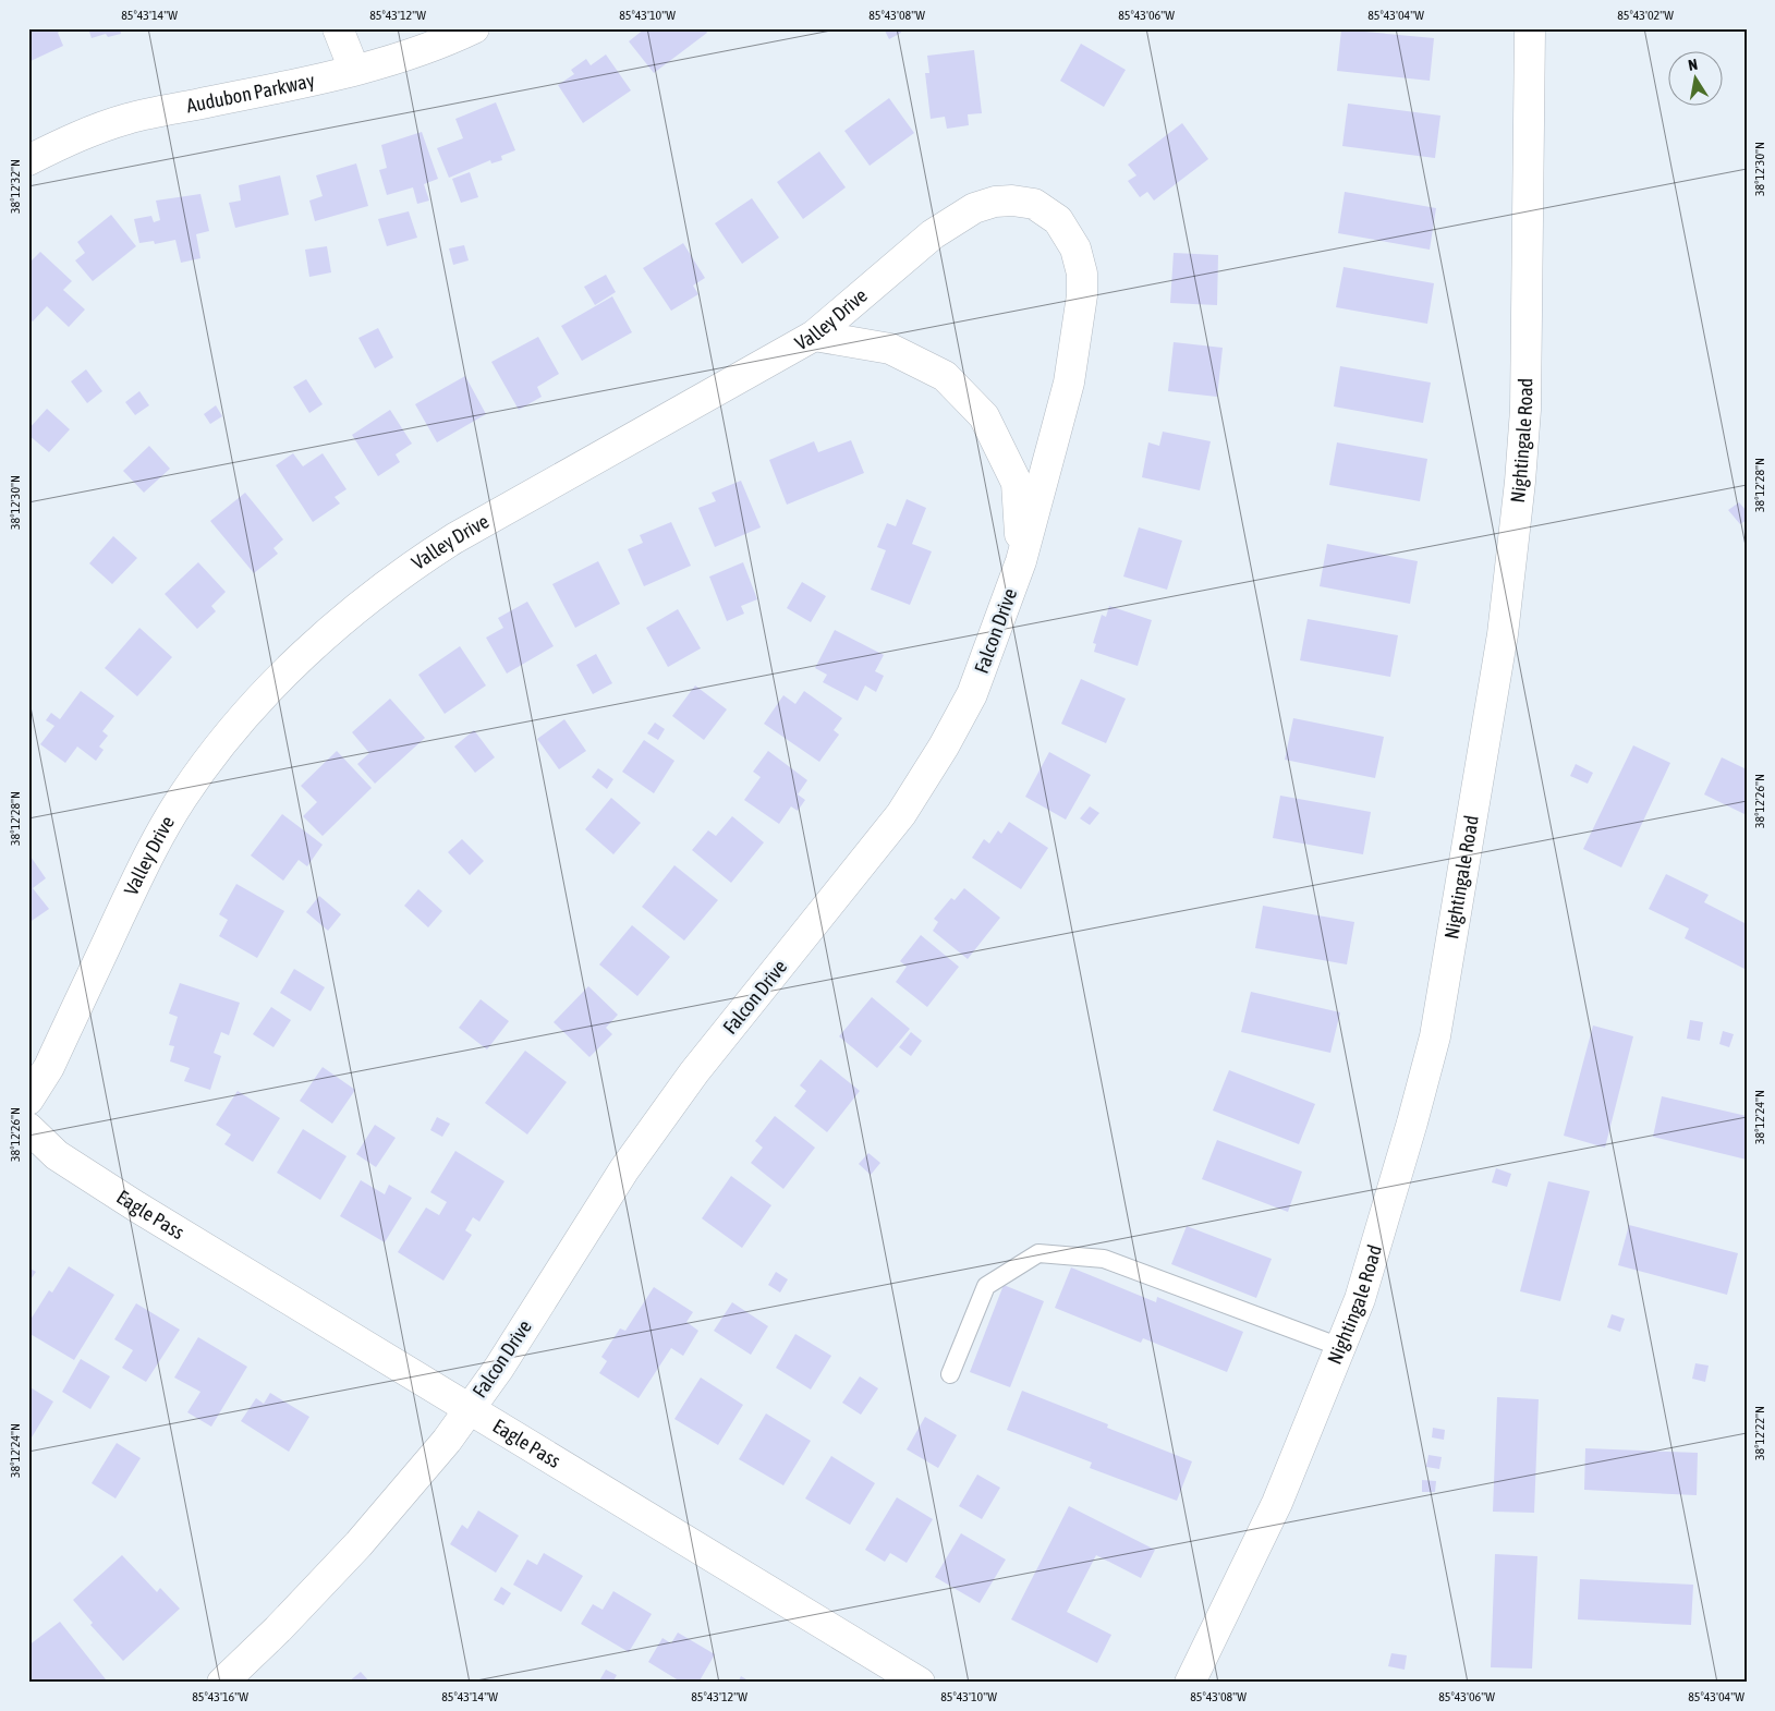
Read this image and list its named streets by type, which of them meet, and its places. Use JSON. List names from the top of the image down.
{
  "streets": {
    "street": [
      "Audubon Parkway",
      "Valley Drive",
      "Nightingale Road",
      "Falcon Drive",
      "Eagle Pass"
    ]
  },
  "crossings": [
    ["Valley Drive", "Falcon Drive"],
    ["Falcon Drive", "Eagle Pass"]
  ],
  "north": "top",
  "coordinates": [
    "85°43'14\"W",
    "85°43'12\"W",
    "85°43'10\"W",
    "85°43'08\"W",
    "85°43'06\"W",
    "85°43'04\"W",
    "85°43'02\"W",
    "38°12'30\"N",
    "38°12'32\"N",
    "38°12'28\"N",
    "38°12'26\"N",
    "38°12'24\"N",
    "38°12'22\"N",
    "85°43'16\"W"
  ]
}
